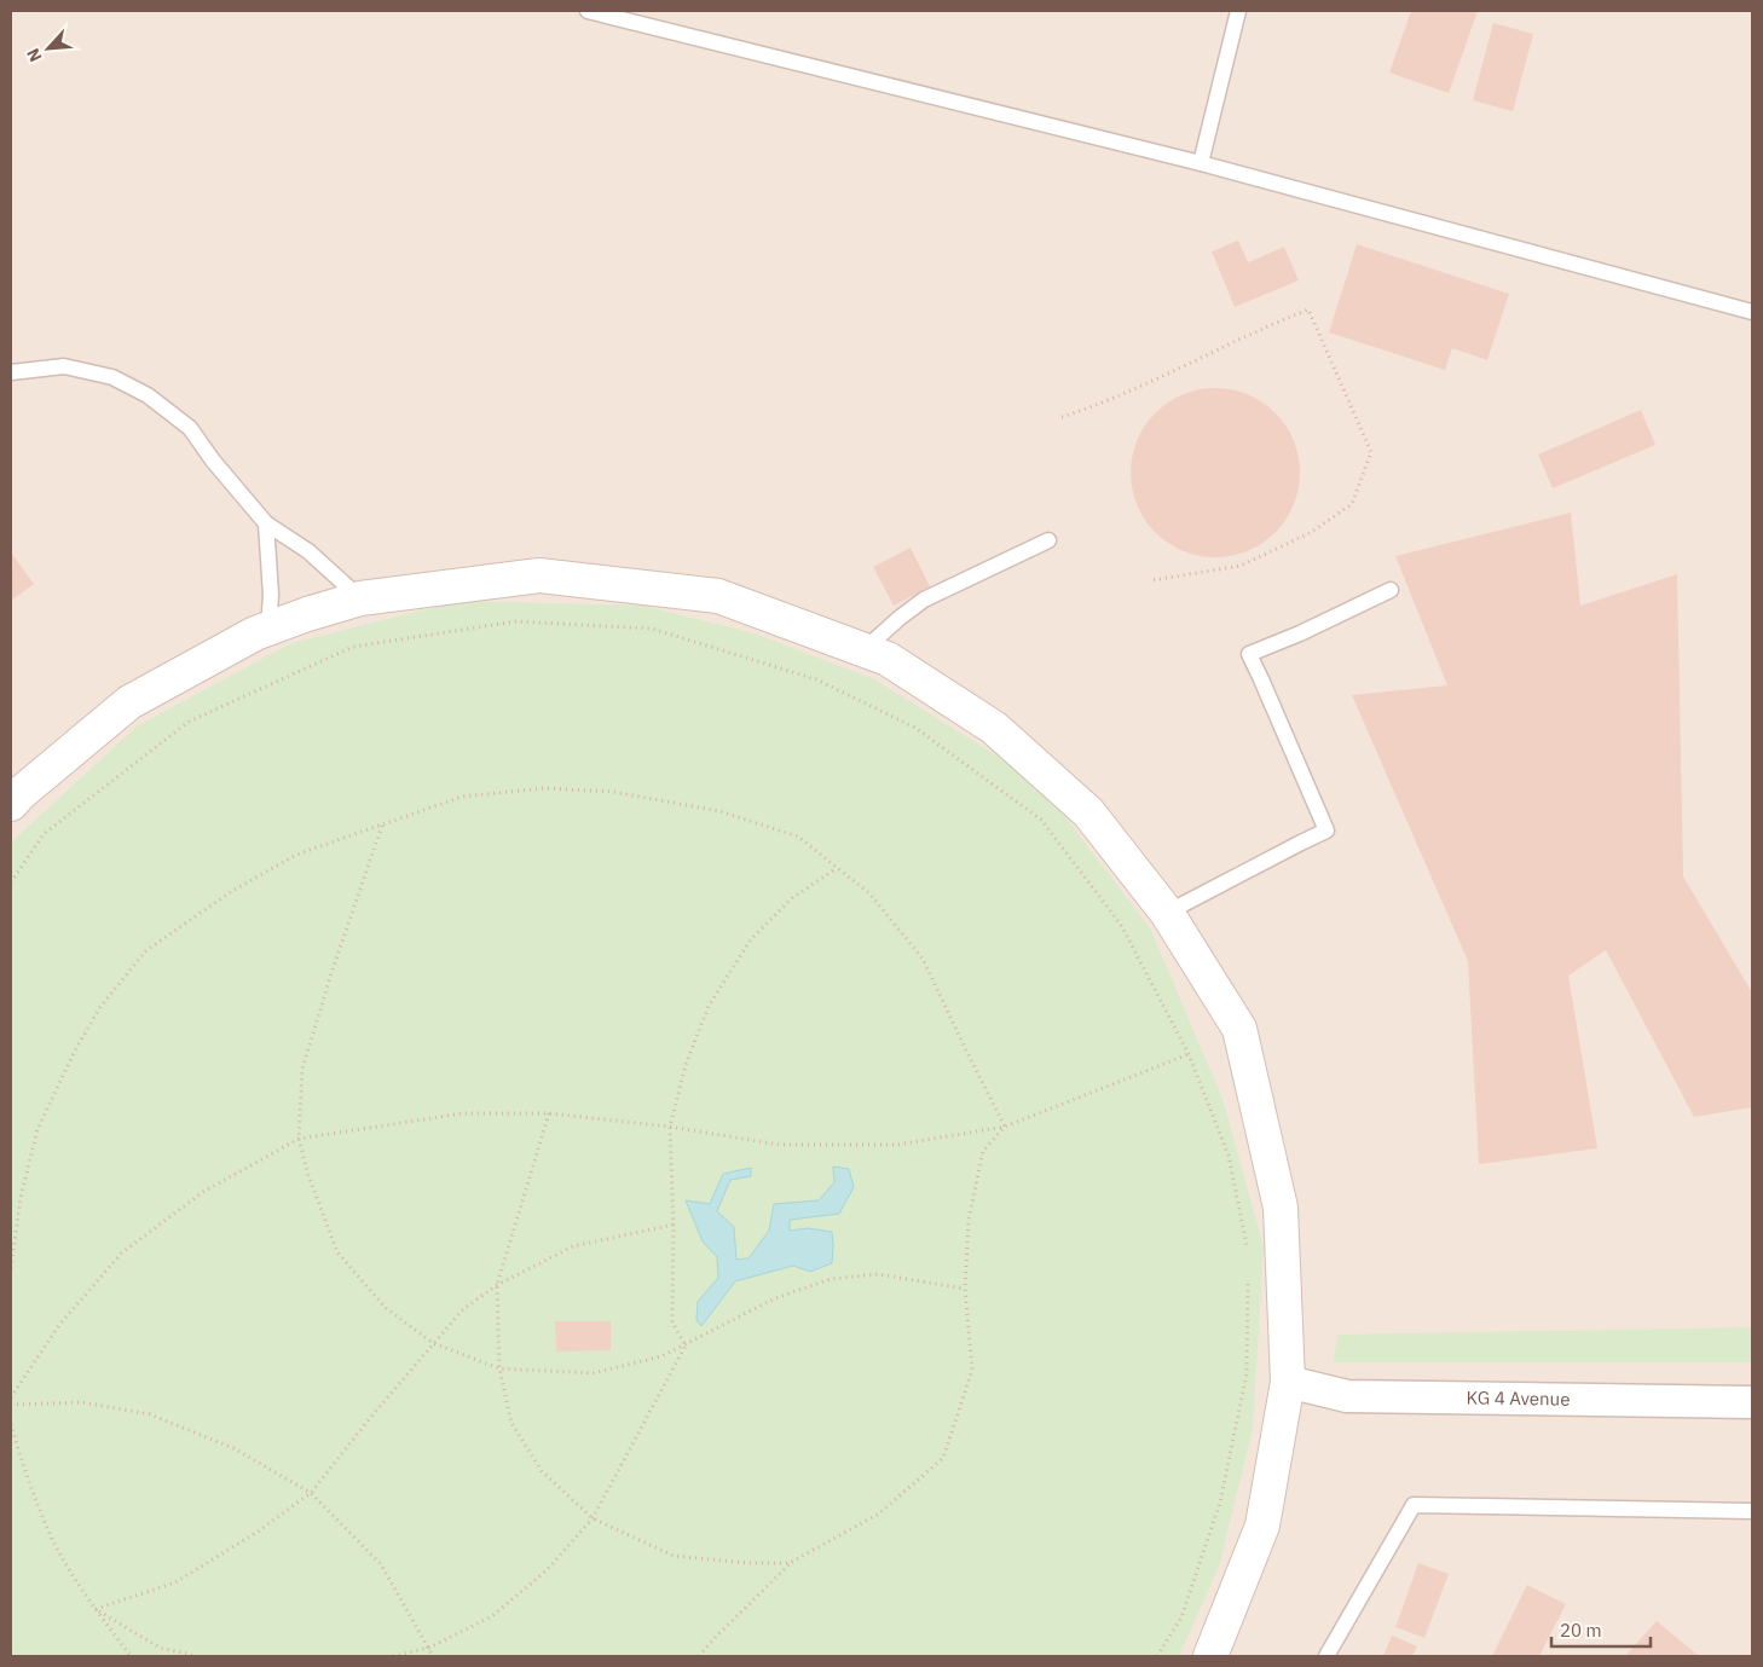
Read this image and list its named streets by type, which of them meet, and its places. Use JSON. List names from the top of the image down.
{
  "streets": {
    "street": ["KG 4 Avenue"]
  },
  "scale_bar": "20 m",
  "north": "bottom left"
}
